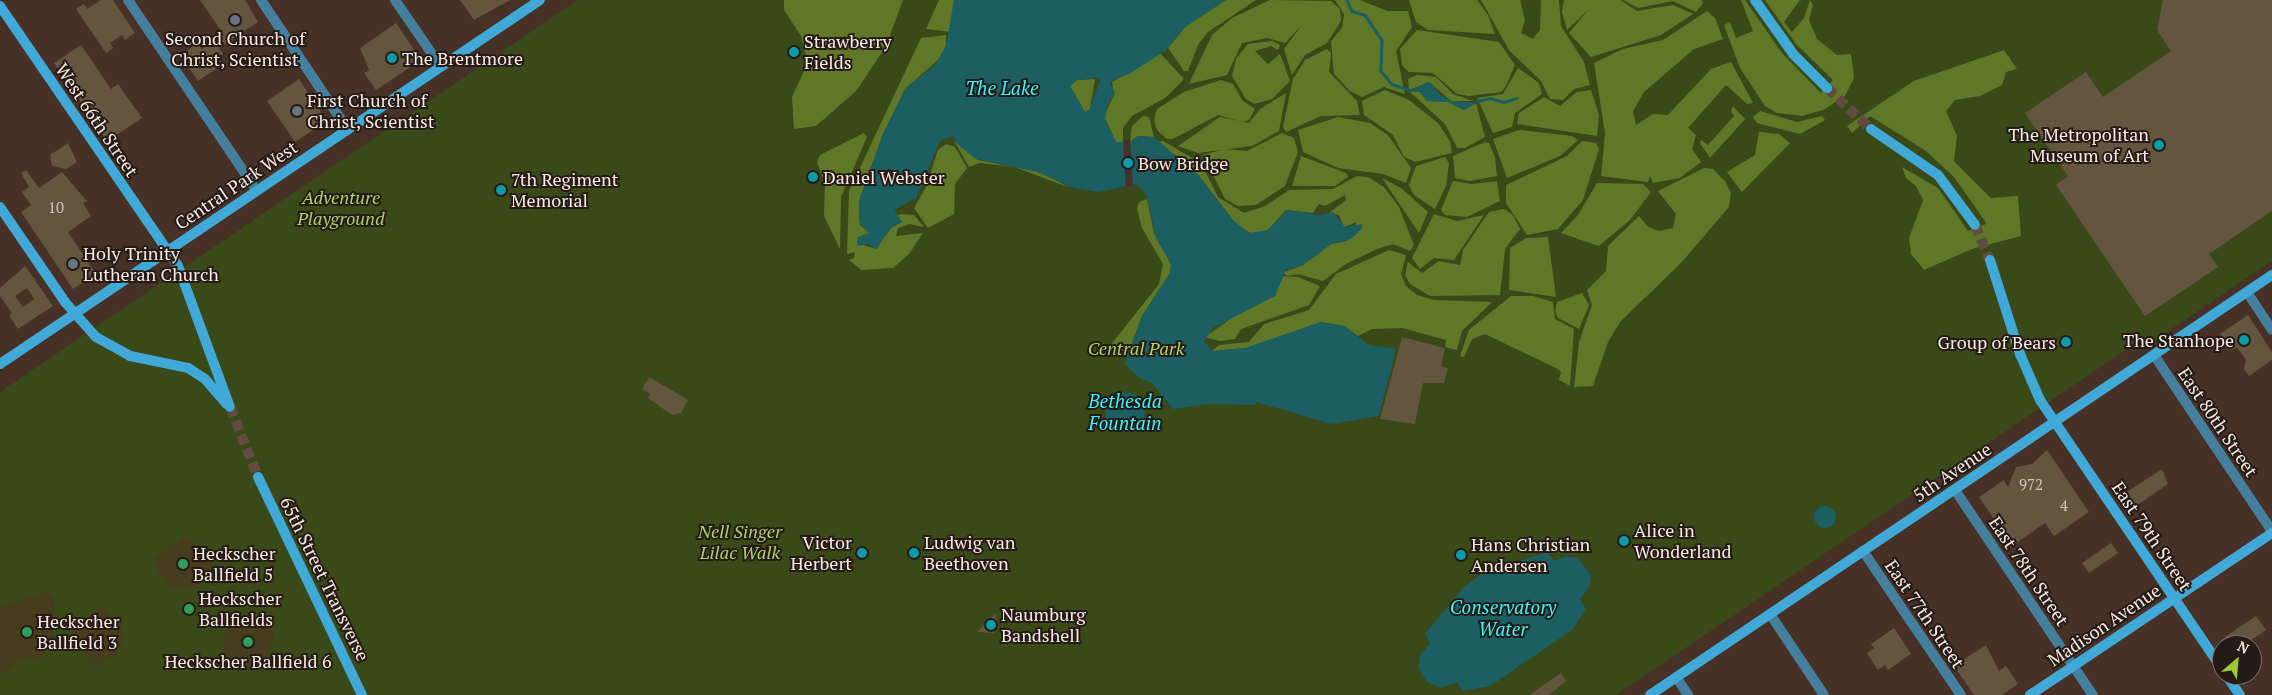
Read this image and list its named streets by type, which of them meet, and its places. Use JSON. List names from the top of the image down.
{
  "streets": {
    "main road": [
      "West 66th Street",
      "Central Park West",
      "5th Avenue",
      "East 79th Street",
      "65th Street Transverse",
      "Madison Avenue"
    ],
    "street": ["East 80th Street", "East 78th Street", "East 77th Street"]
  },
  "crossings": [
    ["West 66th Street", "Central Park West"],
    ["East 80th Street", "5th Avenue"],
    ["East 80th Street", "Madison Avenue"],
    ["5th Avenue", "East 79th Street"],
    ["5th Avenue", "East 78th Street"],
    ["5th Avenue", "East 77th Street"],
    ["East 79th Street", "Madison Avenue"],
    ["East 78th Street", "Madison Avenue"]
  ],
  "water": ["The Lake", "Bethesda Fountain", "Conservatory Water"],
  "parks": ["Adventure Playground", "Central Park", "Nell Singer Lilac Walk"],
  "places": [
    "Second Church of Christ, Scientist",
    "Strawberry Fields",
    "The Brentmore",
    "First Church of Christ, Scientist",
    "The Metropolitan Museum of Art",
    "Bow Bridge",
    "Daniel Webster",
    "7th Regiment Memorial",
    "Holy Trinity Lutheran Church",
    "The Stanhope",
    "Group of Bears",
    "Alice in Wonderland",
    "Victor Herbert",
    "Ludwig van Beethoven",
    "Hans Christian Andersen",
    "Heckscher Ballfield 5",
    "Heckscher Ballfields",
    "Naumburg Bandshell",
    "Heckscher Ballfield 3",
    "Heckscher Ballfield 6"
  ],
  "house_numbers": ["10", "972", "4"],
  "north": "top right"
}
